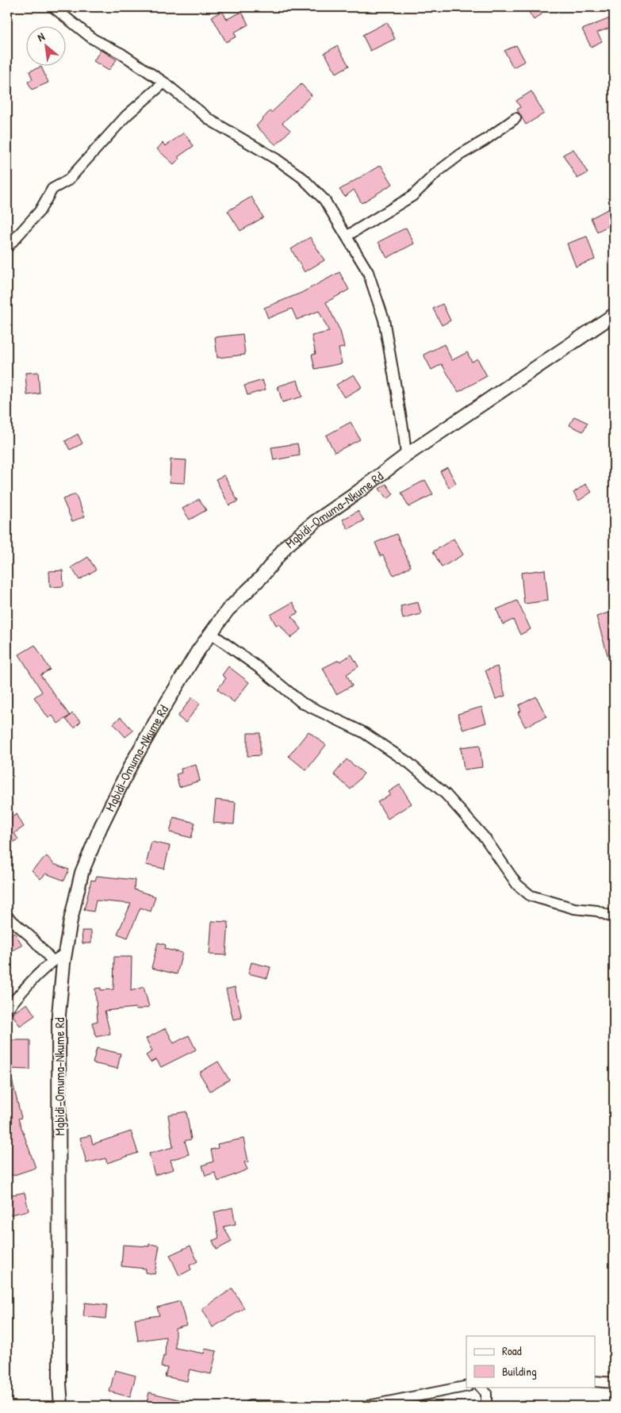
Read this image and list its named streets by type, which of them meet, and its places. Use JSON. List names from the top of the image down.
{
  "streets": {
    "street": ["Mgbidi-Omuma-Nkume Rd"]
  },
  "legend": ["Road", "Building"],
  "north": "top left"
}
